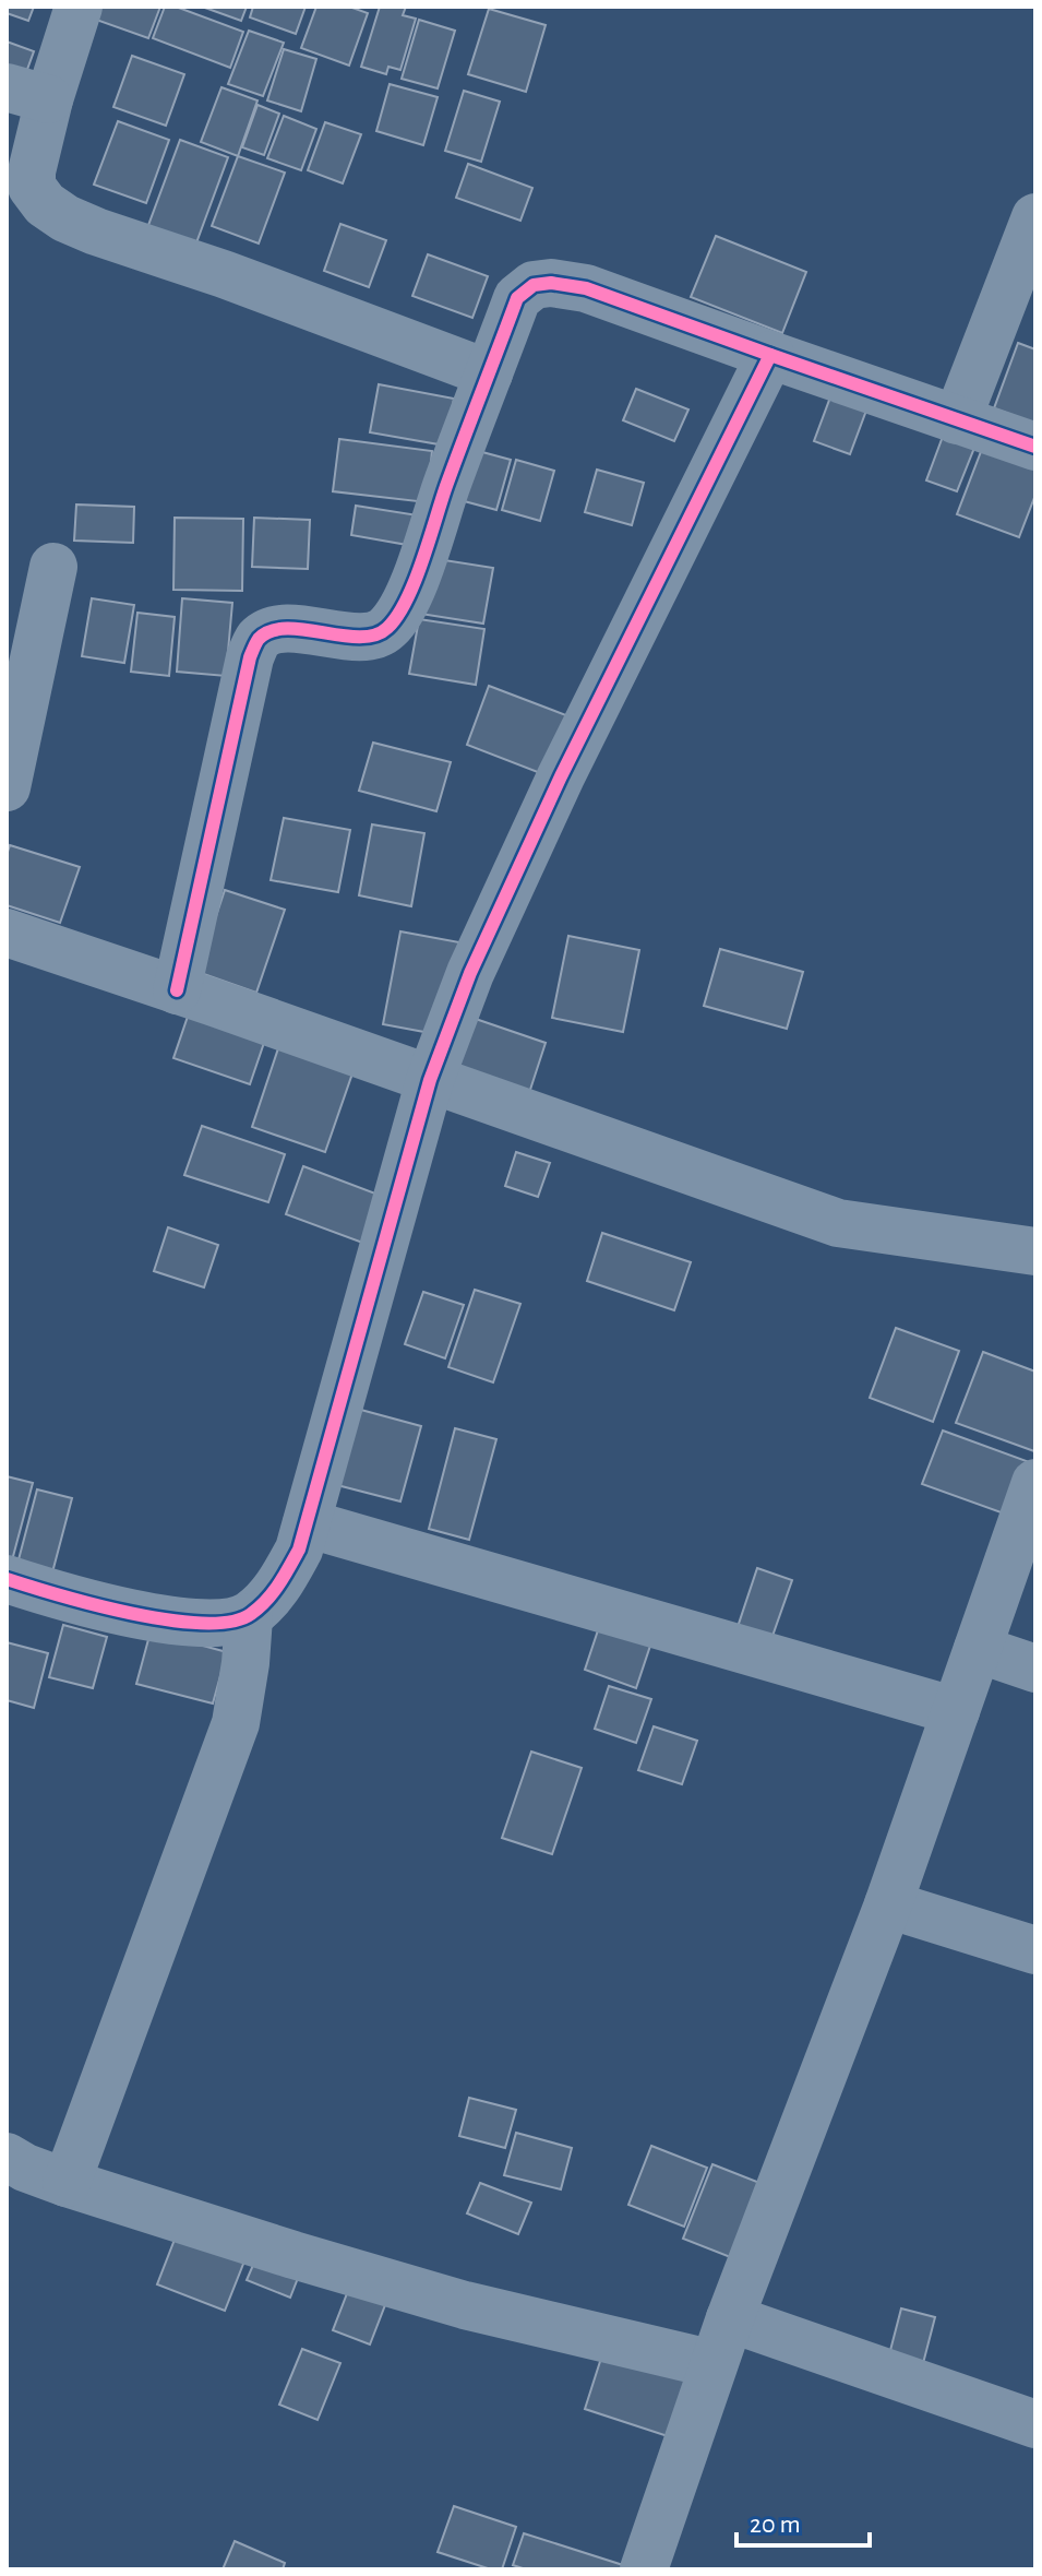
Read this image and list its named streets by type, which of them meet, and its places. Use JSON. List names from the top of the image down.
{
  "scale_bar": "20 m"
}
